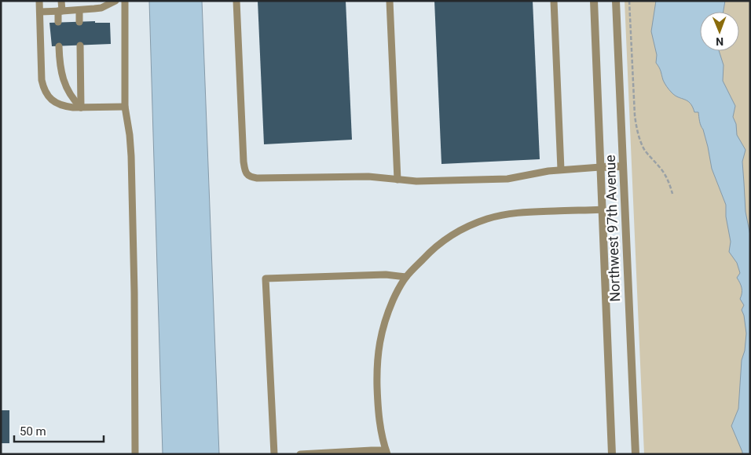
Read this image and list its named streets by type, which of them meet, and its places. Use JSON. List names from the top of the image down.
{
  "streets": {
    "street": ["Northwest 97th Avenue"]
  },
  "scale_bar": "50 m",
  "north": "bottom"
}
